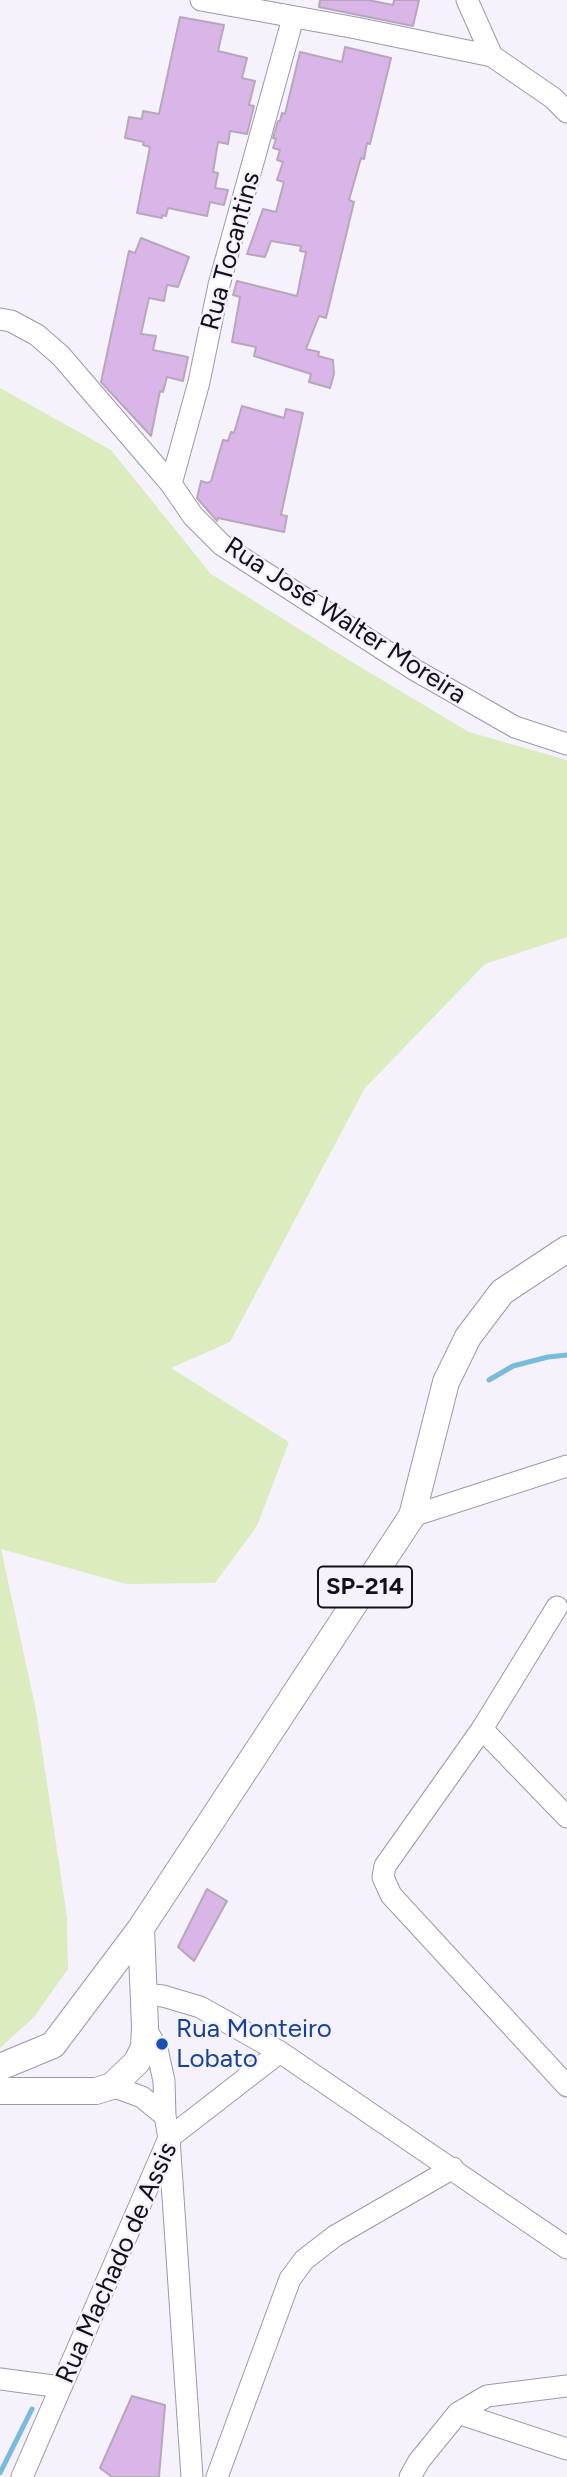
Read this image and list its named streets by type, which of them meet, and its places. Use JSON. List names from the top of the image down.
{
  "streets": {
    "main road": ["SP-214"],
    "street": ["Rua Tocantins", "Rua José Walter Moreira", "Rua Machado de Assis"]
  },
  "crossings": [
    ["Rua Tocantins", "Rua José Walter Moreira"]
  ],
  "places": ["Rua Monteiro Lobato"]
}
